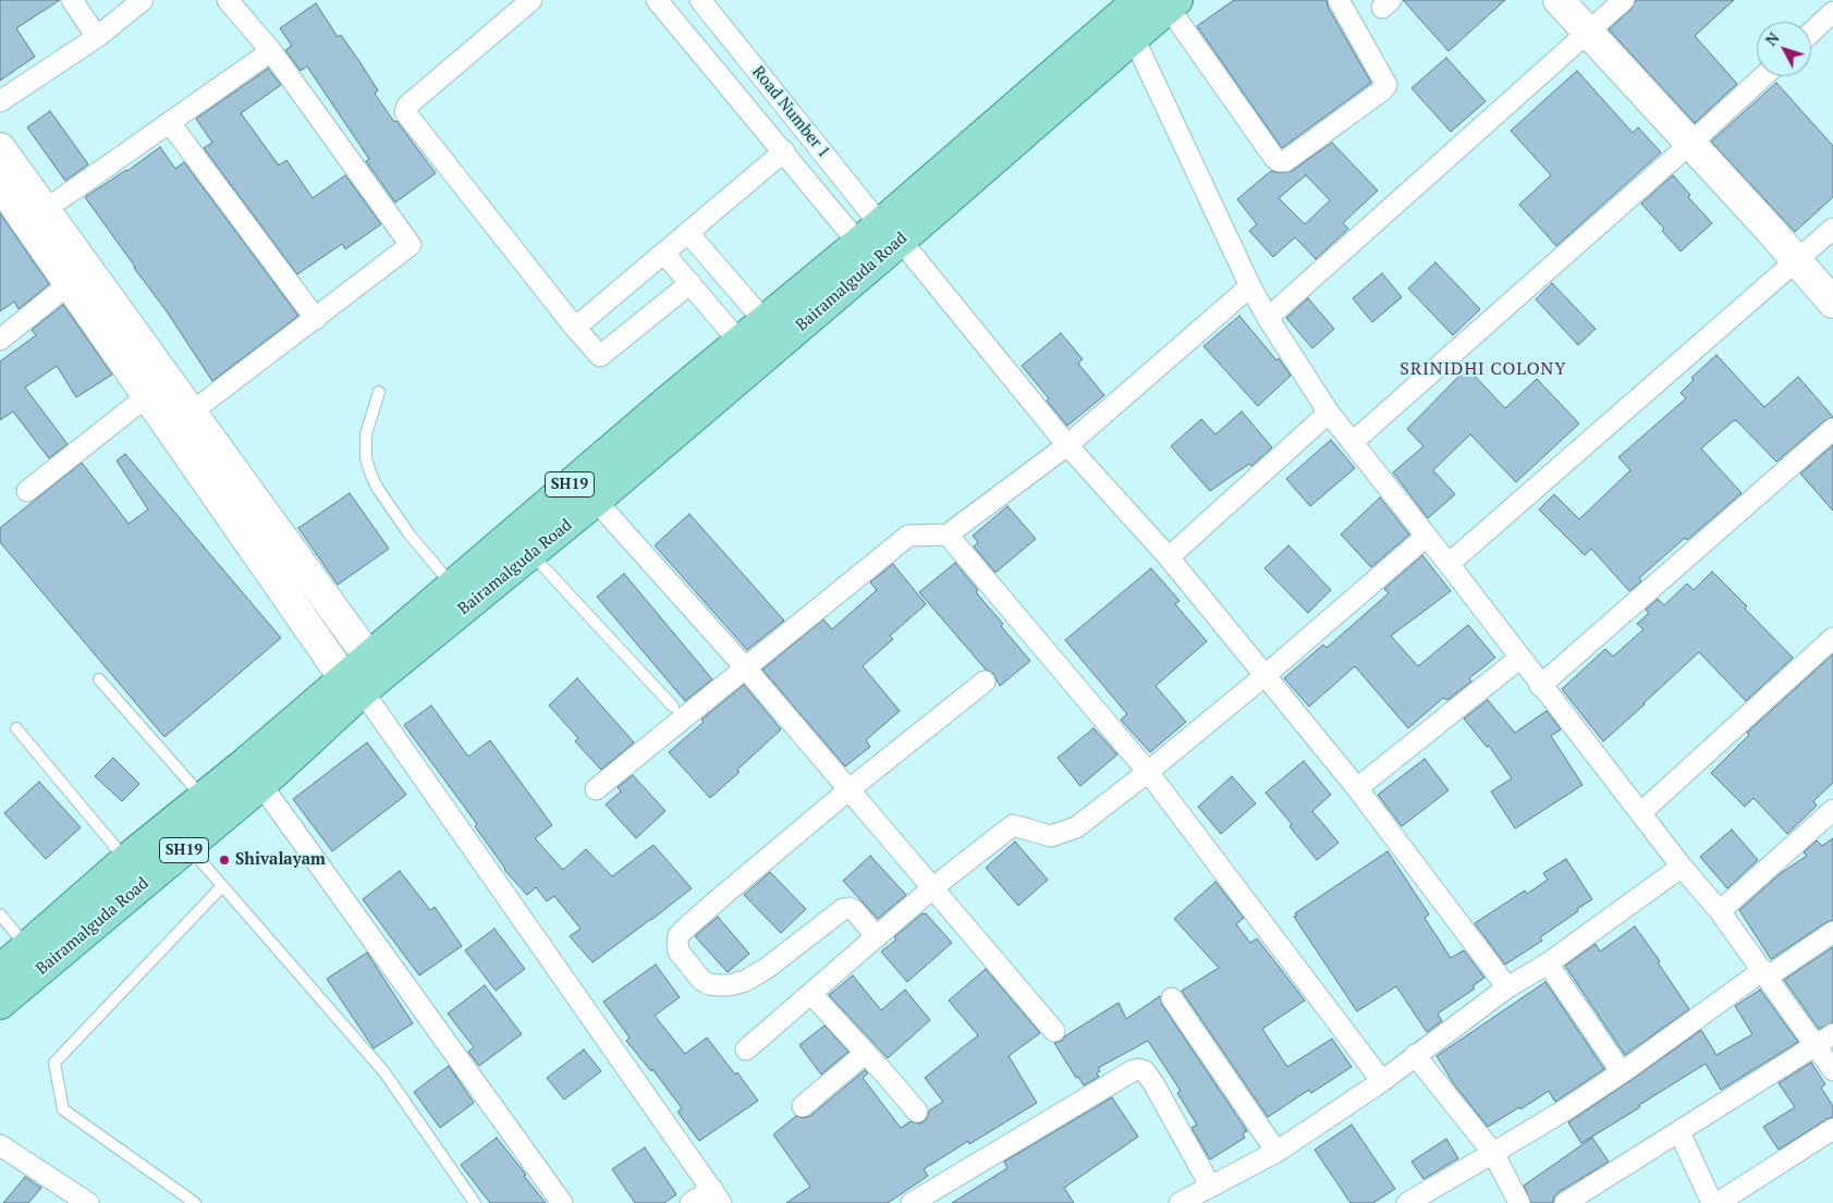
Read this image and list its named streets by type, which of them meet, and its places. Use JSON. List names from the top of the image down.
{
  "streets": {
    "main road": ["Bairamalguda Road", "SH19"],
    "street": ["Road Number 1"]
  },
  "crossings": [
    ["Road Number 1", "Bairamalguda Road"]
  ],
  "districts": ["SRINIDHI COLONY"],
  "places": ["Shivalayam"],
  "north": "top left"
}
